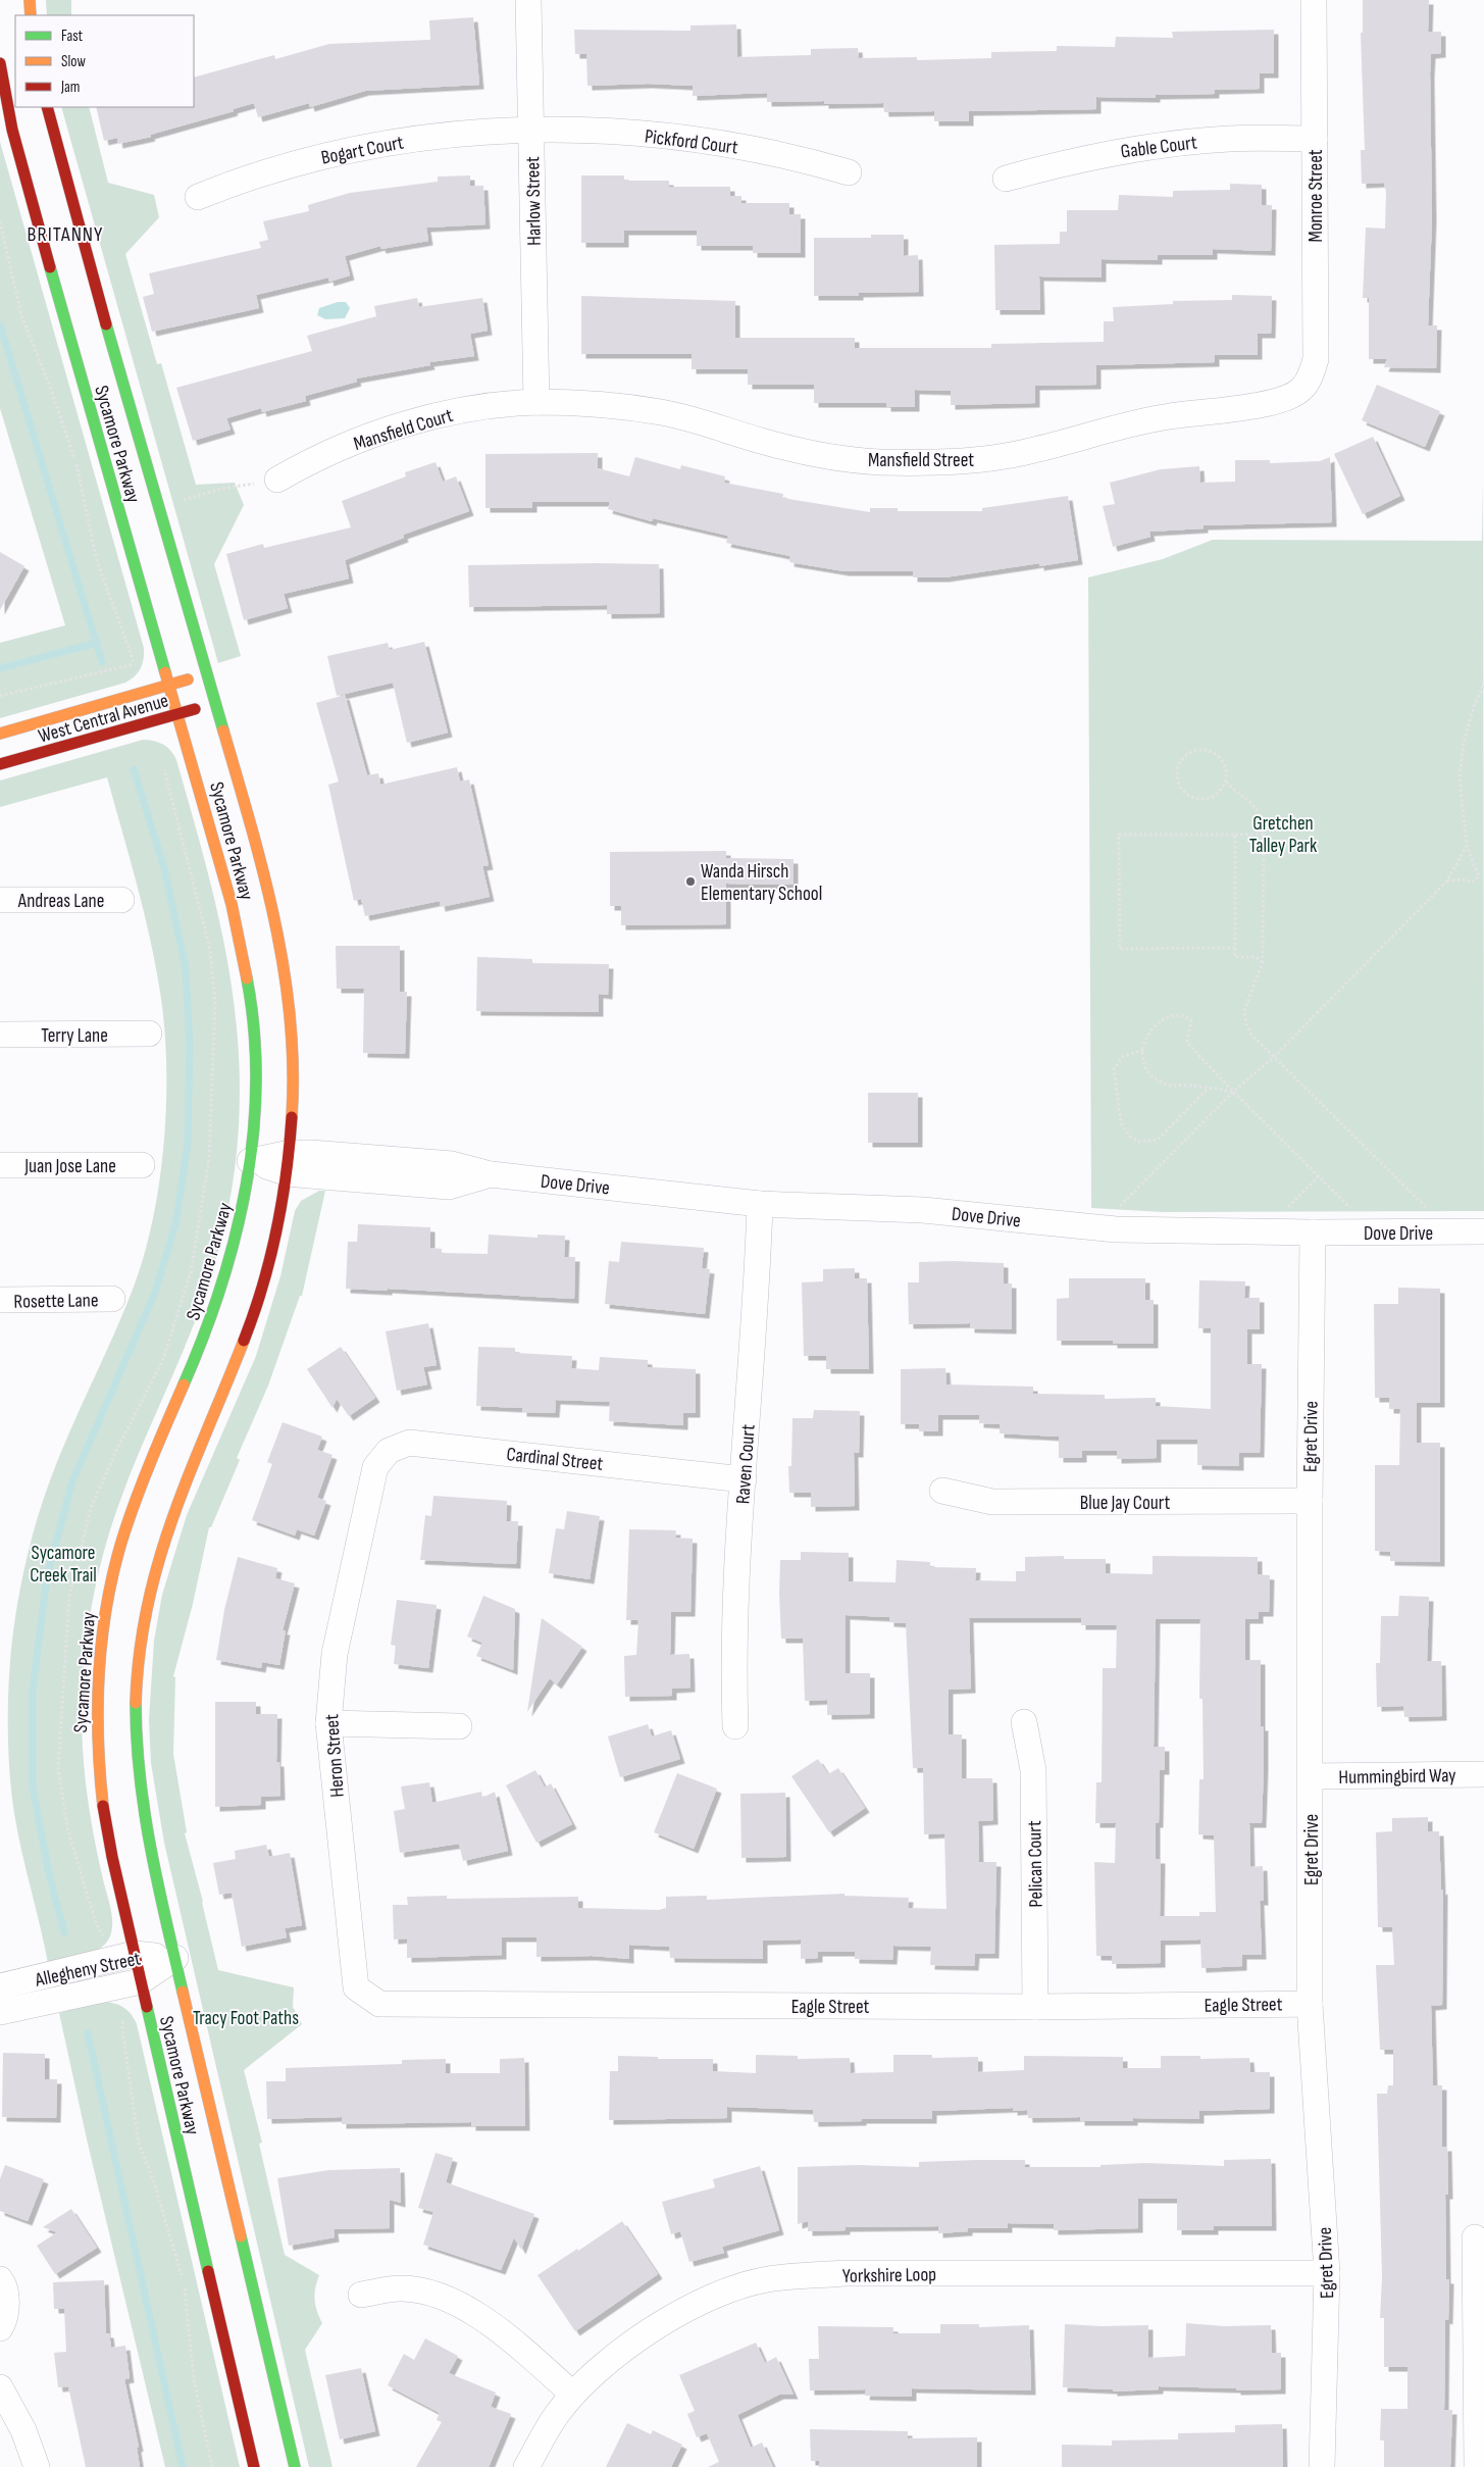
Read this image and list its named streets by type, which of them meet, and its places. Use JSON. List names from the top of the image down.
{
  "streets": {
    "main road": ["Sycamore Parkway", "West Central Avenue"],
    "street": [
      "Pickford Court",
      "Gable Court",
      "Bogart Court",
      "Monroe Street",
      "Harlow Street",
      "Mansfield Court",
      "Mansfield Street",
      "Andreas Lane",
      "Terry Lane",
      "Juan Jose Lane",
      "Dove Drive",
      "Rosette Lane",
      "Egret Drive",
      "Cardinal Street",
      "Raven Court",
      "Blue Jay Court",
      "Heron Street",
      "Hummingbird Way",
      "Pelican Court",
      "Allegheny Street",
      "Eagle Street",
      "Yorkshire Loop"
    ]
  },
  "crossings": [
    ["Pickford Court", "Bogart Court"],
    ["Pickford Court", "Harlow Street"],
    ["Gable Court", "Monroe Street"],
    ["Bogart Court", "Harlow Street"],
    ["Monroe Street", "Mansfield Street"],
    ["Harlow Street", "Mansfield Court"],
    ["Harlow Street", "Mansfield Street"],
    ["Mansfield Court", "Mansfield Street"],
    ["Sycamore Parkway", "West Central Avenue"],
    ["Sycamore Parkway", "Dove Drive"],
    ["Sycamore Parkway", "Allegheny Street"],
    ["Dove Drive", "Egret Drive"],
    ["Dove Drive", "Raven Court"],
    ["Egret Drive", "Blue Jay Court"],
    ["Egret Drive", "Hummingbird Way"],
    ["Egret Drive", "Eagle Street"],
    ["Egret Drive", "Yorkshire Loop"],
    ["Cardinal Street", "Raven Court"],
    ["Cardinal Street", "Heron Street"],
    ["Heron Street", "Eagle Street"],
    ["Pelican Court", "Eagle Street"]
  ],
  "districts": ["BRITANNY"],
  "parks": ["Gretchen Talley Park", "Sycamore Creek Trail", "Tracy Foot Paths"],
  "places": ["Wanda Hirsch Elementary School"],
  "legend": ["Fast", "Slow", "Jam"]
}
